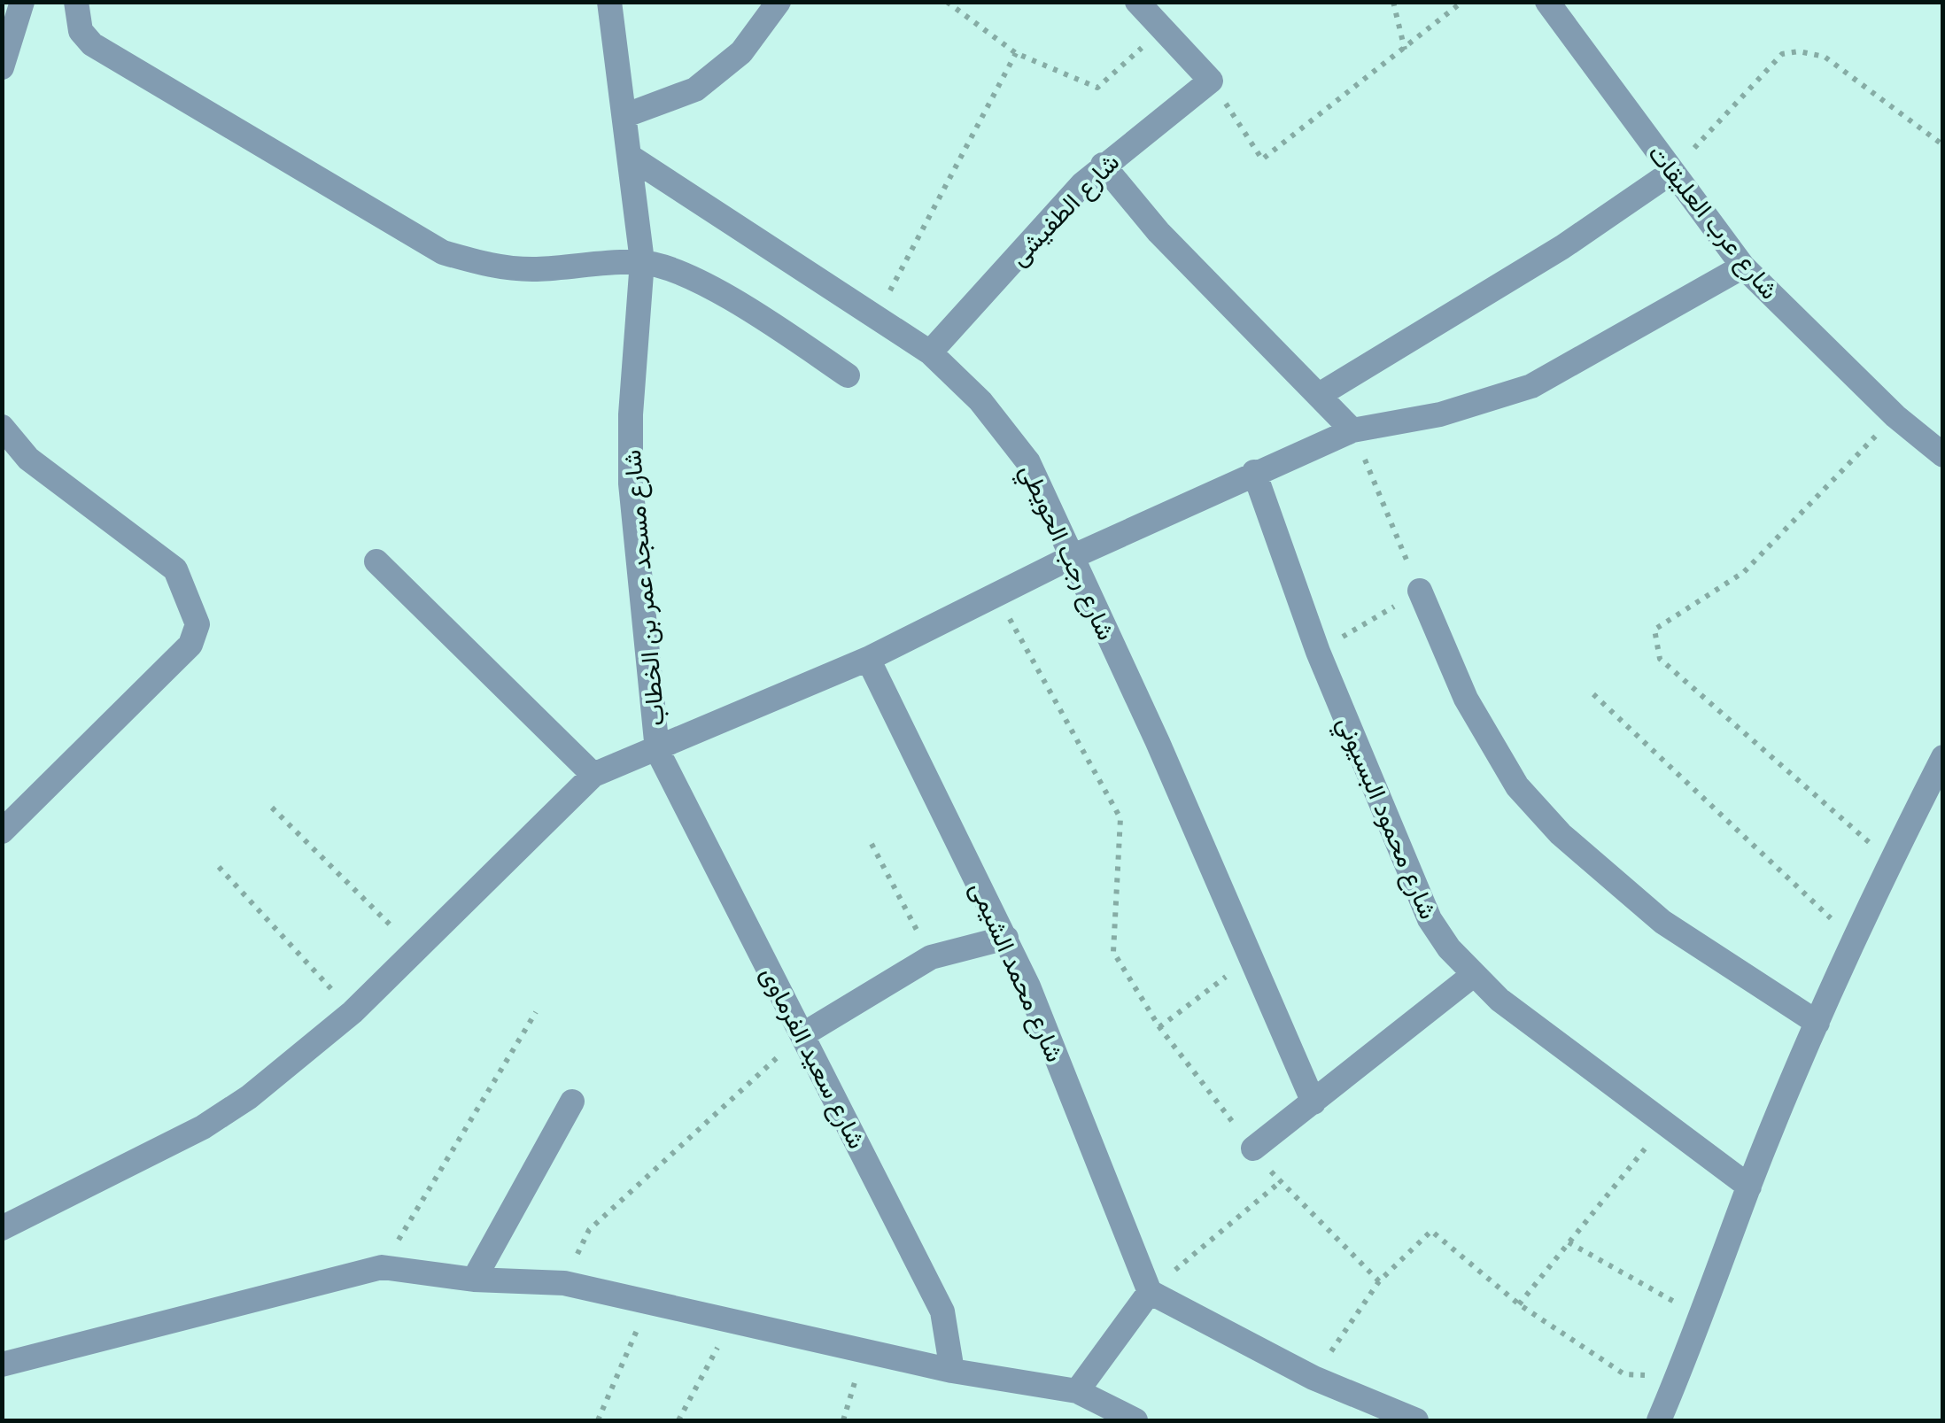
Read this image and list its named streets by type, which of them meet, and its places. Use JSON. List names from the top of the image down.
{
  "streets": {
    "street": [
      "شارع الطفيشى",
      "شارع عرب العليقات",
      "شارع رجب الحويطي",
      "شارع مسجد عمر بن الخطاب",
      "شارع محمود البسيوني",
      "شارع محمد الشيمى",
      "شارع سعيد الفرماوى"
    ]
  },
  "crossings": [
    ["شارع الطفيشى", "شارع رجب الحويطي"],
    ["شارع رجب الحويطي", "شارع مسجد عمر بن الخطاب"],
    ["شارع مسجد عمر بن الخطاب", "شارع سعيد الفرماوى"]
  ]
}
